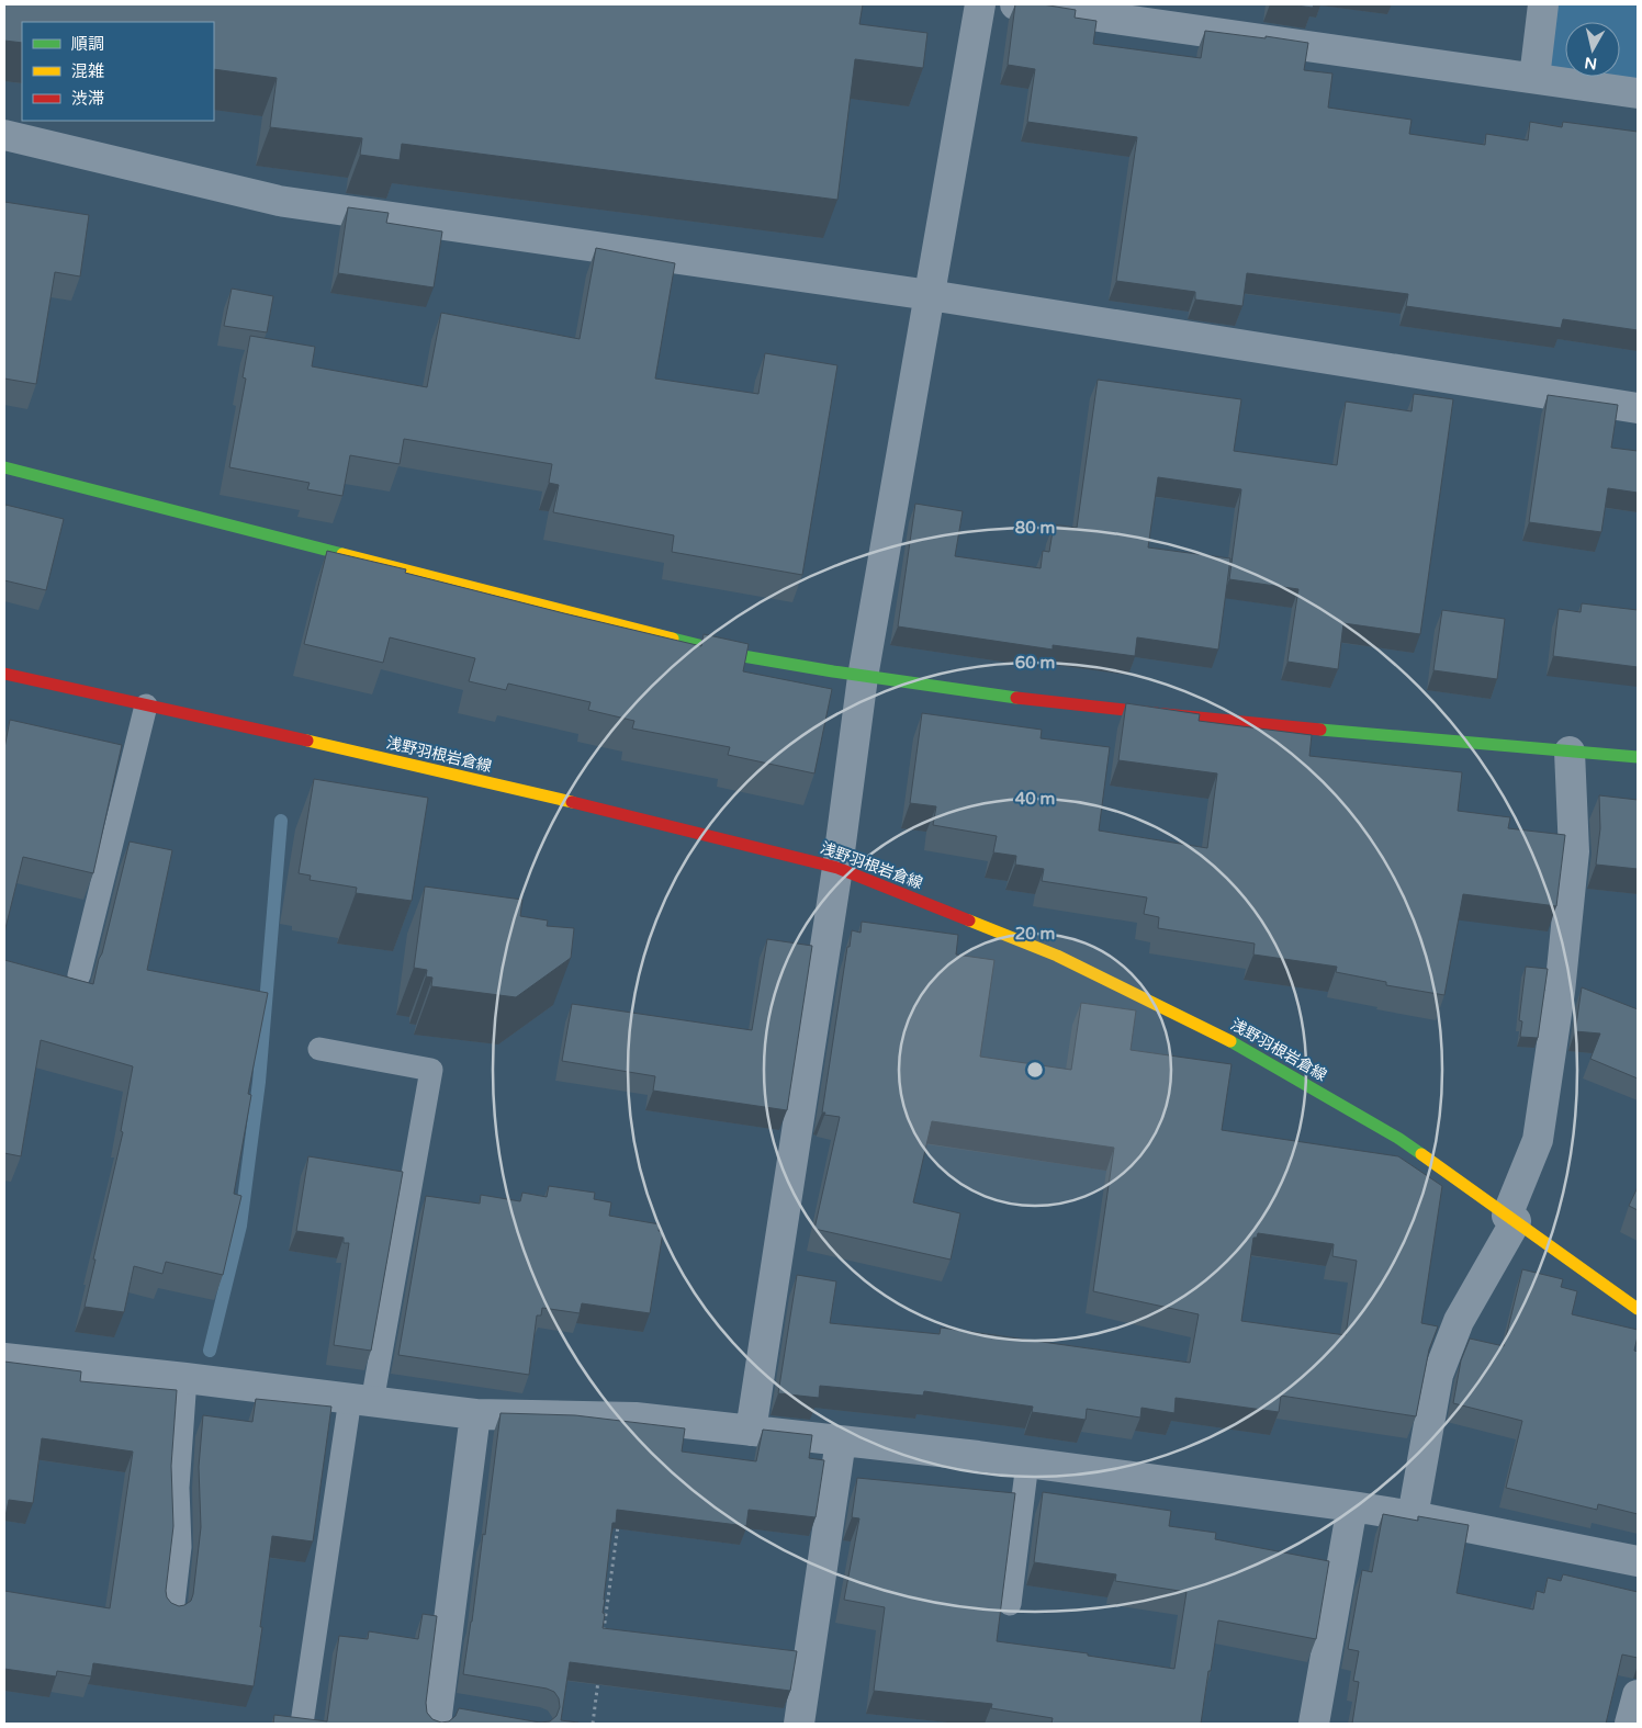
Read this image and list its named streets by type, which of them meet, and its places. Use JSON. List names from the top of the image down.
{
  "streets": {
    "main road": ["浅野羽根岩倉線"]
  },
  "legend": ["順調", "混雑", "渋滞"],
  "north": "bottom",
  "rings": [
    "80 m",
    "60 m",
    "40 m",
    "20 m"
  ]
}
